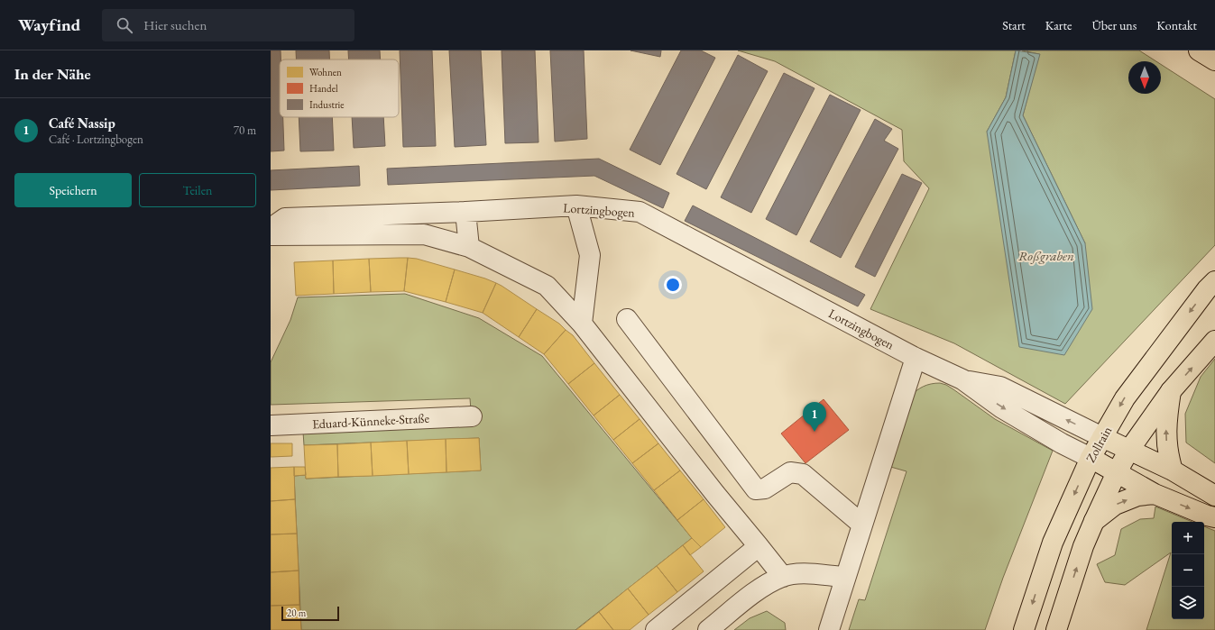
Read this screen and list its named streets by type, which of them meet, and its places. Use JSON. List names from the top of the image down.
{
  "streets": {
    "main road": ["Zollrain"],
    "street": ["Lortzingbogen", "Eduard-Künneke-Straße"]
  },
  "crossings": [
    ["Lortzingbogen", "Zollrain"]
  ],
  "water": ["Roßgraben"],
  "legend": ["Wohnen", "Handel", "Industrie"],
  "scale_bar": "20 m",
  "north": "bottom",
  "page": {
    "header": "Wayfind",
    "search": "Hier suchen",
    "nav": [
      "Start",
      "Karte",
      "Über uns",
      "Kontakt"
    ],
    "heading": "In der Nähe",
    "list": [
      {
        "mark": "1",
        "name": "Café Nassip",
        "note": "Café · Lortzingbogen",
        "value": "70 m"
      }
    ],
    "buttons": ["Speichern", "Teilen"],
    "pins": "1",
    "map_buttons": ["+", "−"],
    "scale": "20 m"
  }
}
